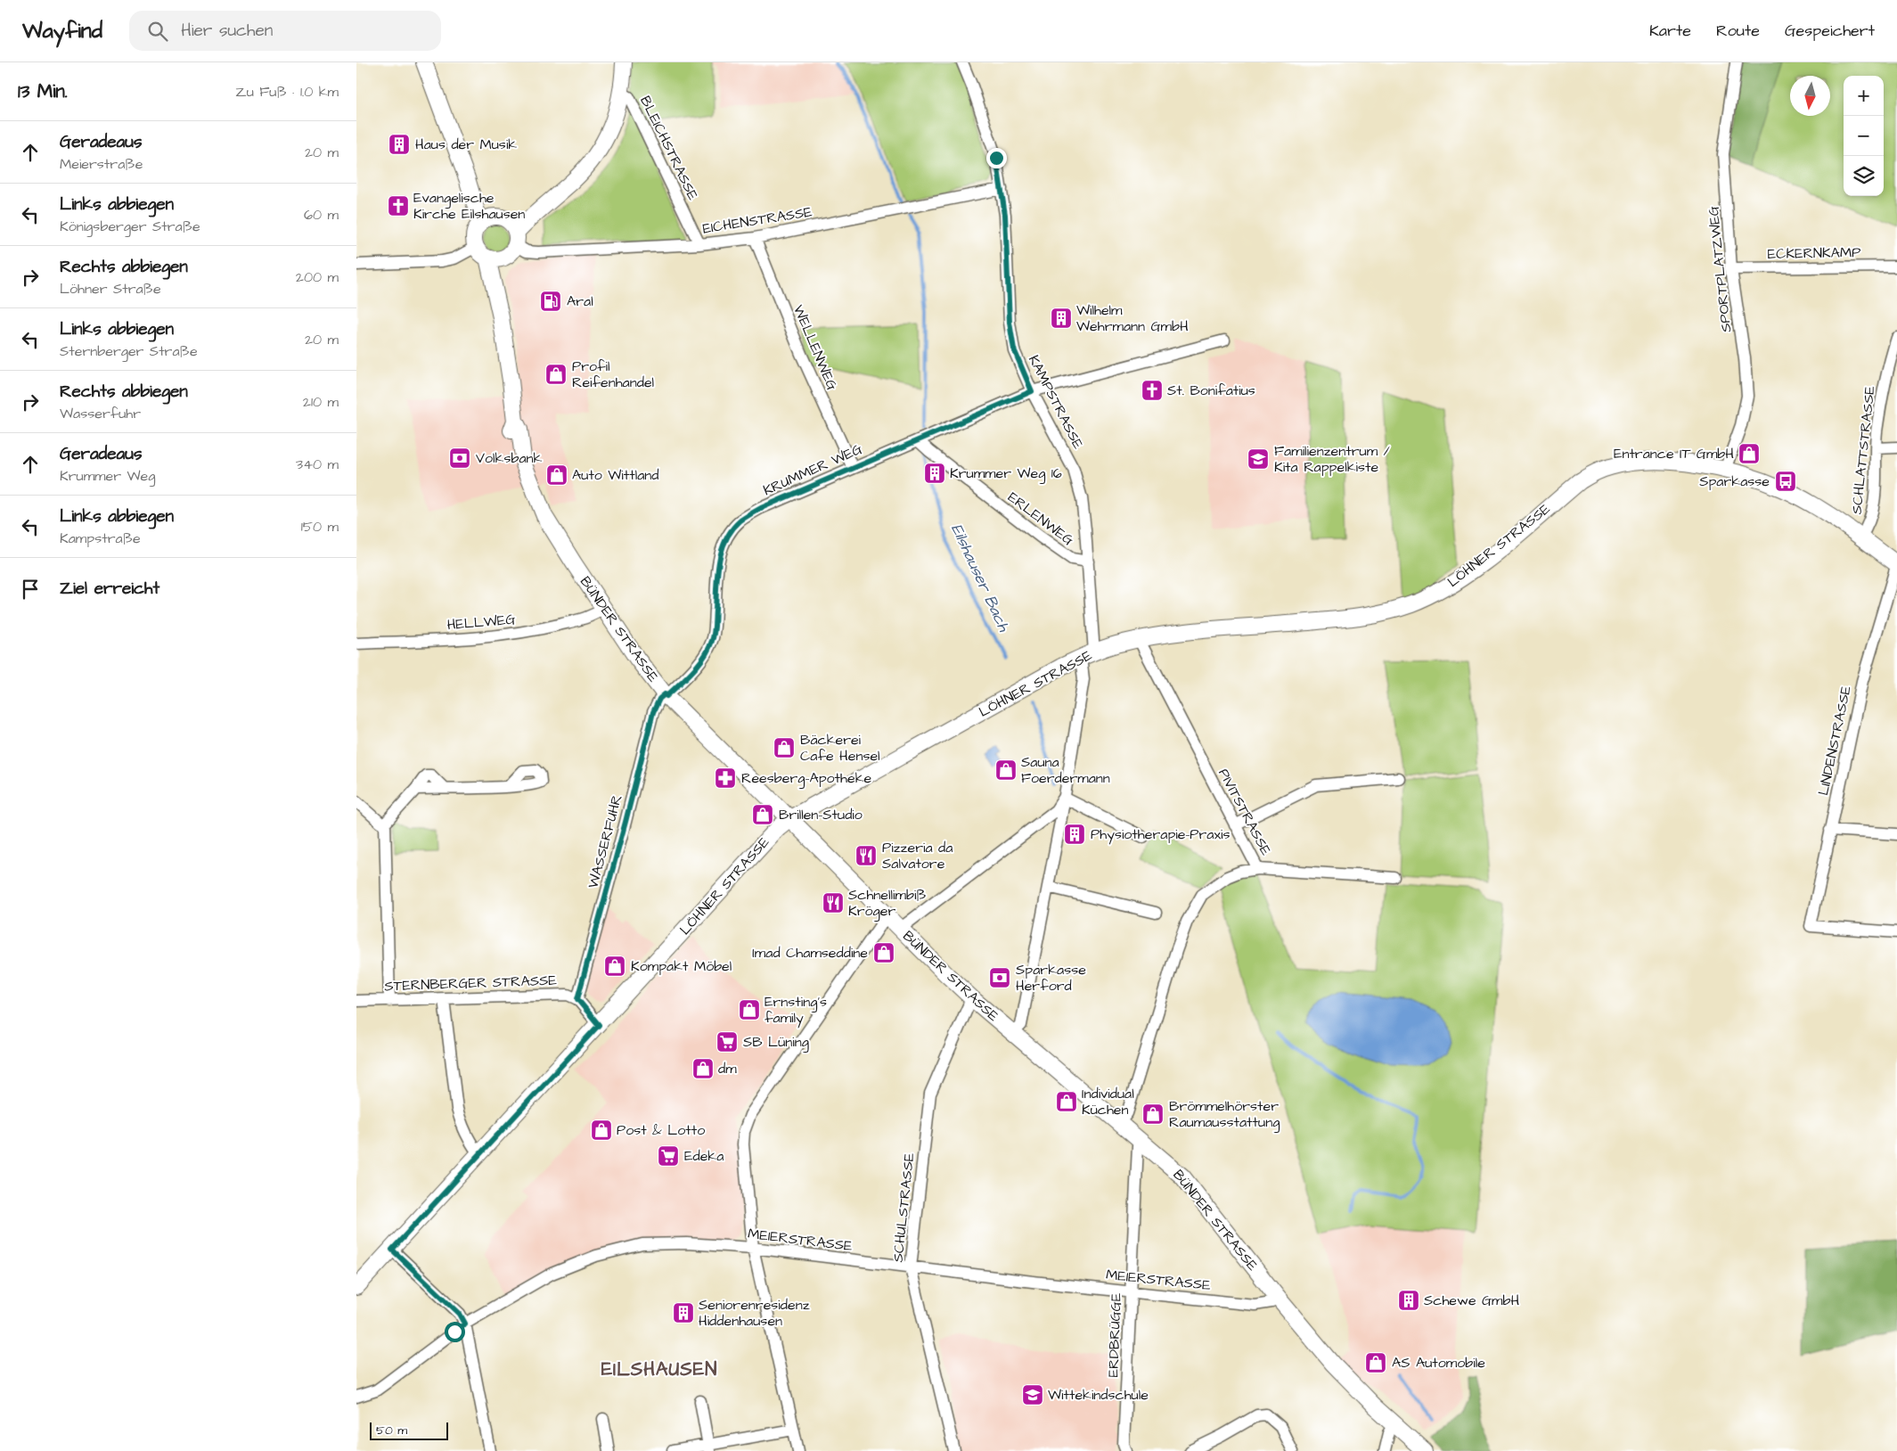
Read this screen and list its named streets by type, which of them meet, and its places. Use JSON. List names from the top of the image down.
{
  "streets": {
    "main road": ["LÖHNER STRASSE", "BÜNDER STRASSE"],
    "street": [
      "BLEICHSTRASSE",
      "EICHENSTRASSE",
      "ECKERNKAMP",
      "SPORTPLATZWEG",
      "WELLENWEG",
      "KAMPSTRASSE",
      "SCHLATTSTRASSE",
      "KRUMMER WEG",
      "ERLENWEG",
      "HELLWEG",
      "LINDENSTRASSE",
      "PIVITSTRASSE",
      "WASSERFUHR",
      "STERNBERGER STRASSE",
      "SCHULSTRASSE",
      "MEIERSTRASSE",
      "ERDBRÜGGE"
    ]
  },
  "crossings": [
    ["BLEICHSTRASSE", "EICHENSTRASSE"],
    ["EICHENSTRASSE", "WELLENWEG"],
    ["EICHENSTRASSE", "KAMPSTRASSE"],
    ["EICHENSTRASSE", "BÜNDER STRASSE"],
    ["ECKERNKAMP", "SPORTPLATZWEG"],
    ["SPORTPLATZWEG", "LÖHNER STRASSE"],
    ["WELLENWEG", "KRUMMER WEG"],
    ["KAMPSTRASSE", "KRUMMER WEG"],
    ["KAMPSTRASSE", "ERLENWEG"],
    ["KAMPSTRASSE", "LÖHNER STRASSE"],
    ["KAMPSTRASSE", "BÜNDER STRASSE"],
    ["SCHLATTSTRASSE", "LÖHNER STRASSE"],
    ["KRUMMER WEG", "ERLENWEG"],
    ["KRUMMER WEG", "BÜNDER STRASSE"],
    ["KRUMMER WEG", "WASSERFUHR"],
    ["LÖHNER STRASSE", "BÜNDER STRASSE"],
    ["LÖHNER STRASSE", "LINDENSTRASSE"],
    ["LÖHNER STRASSE", "PIVITSTRASSE"],
    ["HELLWEG", "BÜNDER STRASSE"],
    ["BÜNDER STRASSE", "PIVITSTRASSE"],
    ["BÜNDER STRASSE", "WASSERFUHR"],
    ["BÜNDER STRASSE", "SCHULSTRASSE"],
    ["BÜNDER STRASSE", "MEIERSTRASSE"],
    ["BÜNDER STRASSE", "ERDBRÜGGE"],
    ["WASSERFUHR", "STERNBERGER STRASSE"],
    ["SCHULSTRASSE", "MEIERSTRASSE"],
    ["MEIERSTRASSE", "ERDBRÜGGE"]
  ],
  "districts": ["EILSHAUSEN"],
  "water": ["Eilshauser Bach"],
  "places": {
    "building": [
      "Haus der Musik",
      "Wilhelm Wehrmann GmbH",
      "Krummer Weg 16",
      "Physiotherapie-Praxis",
      "Schewe GmbH",
      "Seniorenresidenz Hiddenhausen"
    ],
    "church": ["Evangelische Kirche Eilshausen", "St. Bonifatius"],
    "fuel station": ["Aral"],
    "shop": [
      "Profil Reifenhandel",
      "Entrance IT GmbH",
      "Auto Wittland",
      "Bäckerei Cafe Hensel",
      "Sauna Foerdermann",
      "Brillen-Studio",
      "Imad Chamseddine",
      "Kompakt Möbel",
      "Ernsting's family",
      "dm",
      "Individual Küchen",
      "Brömmelhörster Raumausstattung",
      "Post & Lotto",
      "AS Automobile"
    ],
    "bank": ["Volksbank", "Sparkasse Herford"],
    "school or university": ["Familienzentrum / Kita Rappelkiste", "Wittekindschule"],
    "bus stop": ["Sparkasse"],
    "pharmacy": ["Reesberg-Apotheke"],
    "restaurant": ["Pizzeria da Salvatore", "Schnellimbiß Kröger"],
    "supermarket": ["SB Lüning", "Edeka"]
  },
  "scale_bar": "50 m",
  "north": "bottom",
  "page": {
    "header": "Wayfind",
    "search": "Hier suchen",
    "nav": ["Karte", "Route", "Gespeichert"],
    "heading": ["13 Min.", "Zu Fuß · 1.0 km"],
    "map_buttons": ["+", "−"],
    "list": [
      ["Geradeaus", "Meierstraße", "20 m"],
      ["Links abbiegen", "Königsberger Straße", "60 m"],
      ["Rechts abbiegen", "Löhner Straße", "200 m"],
      ["Links abbiegen", "Sternberger Straße", "20 m"],
      ["Rechts abbiegen", "Wasserfuhr", "210 m"],
      ["Geradeaus", "Krummer Weg", "340 m"],
      ["Links abbiegen", "Kampstraße", "150 m"],
      "Ziel erreicht"
    ],
    "scale": "50 m"
  }
}
